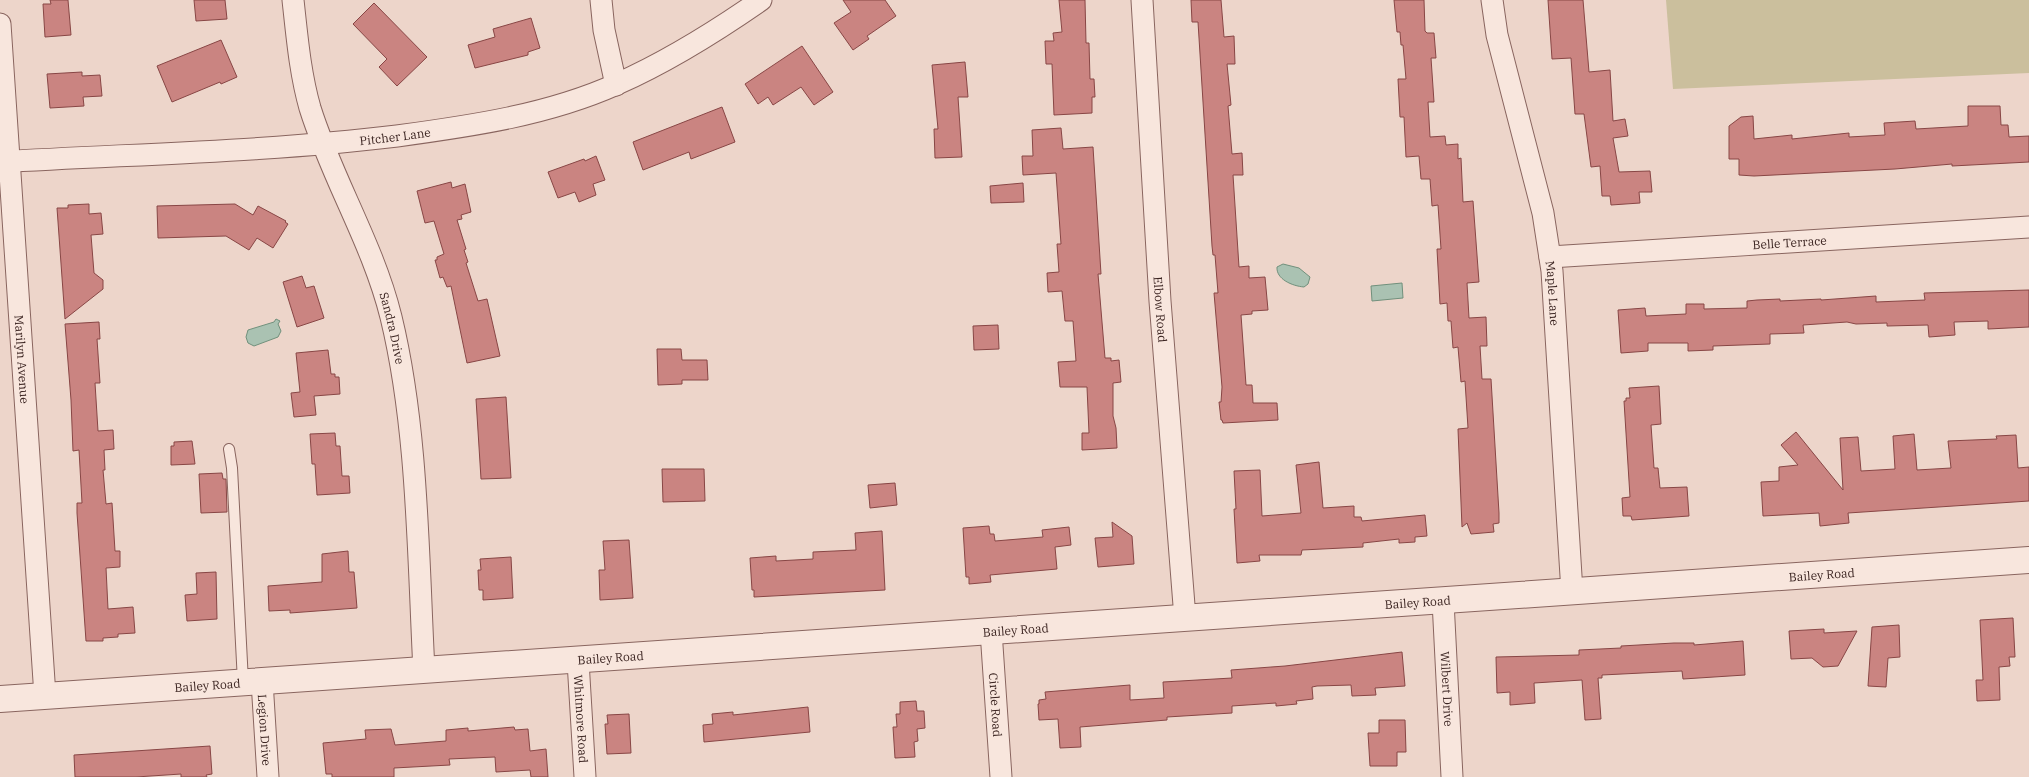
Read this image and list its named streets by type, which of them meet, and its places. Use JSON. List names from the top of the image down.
{
  "streets": {
    "street": [
      "Pitcher Lane",
      "Belle Terrace",
      "Maple Lane",
      "Elbow Road",
      "Sandra Drive",
      "Marilyn Avenue",
      "Bailey Road",
      "Wilbert Drive",
      "Circle Road",
      "Whitmore Road",
      "Legion Drive"
    ]
  },
  "crossings": [
    ["Pitcher Lane", "Sandra Drive"],
    ["Pitcher Lane", "Marilyn Avenue"],
    ["Belle Terrace", "Maple Lane"],
    ["Maple Lane", "Bailey Road"],
    ["Elbow Road", "Bailey Road"],
    ["Sandra Drive", "Bailey Road"],
    ["Marilyn Avenue", "Bailey Road"],
    ["Bailey Road", "Wilbert Drive"],
    ["Bailey Road", "Circle Road"],
    ["Bailey Road", "Whitmore Road"],
    ["Bailey Road", "Legion Drive"]
  ]
}
